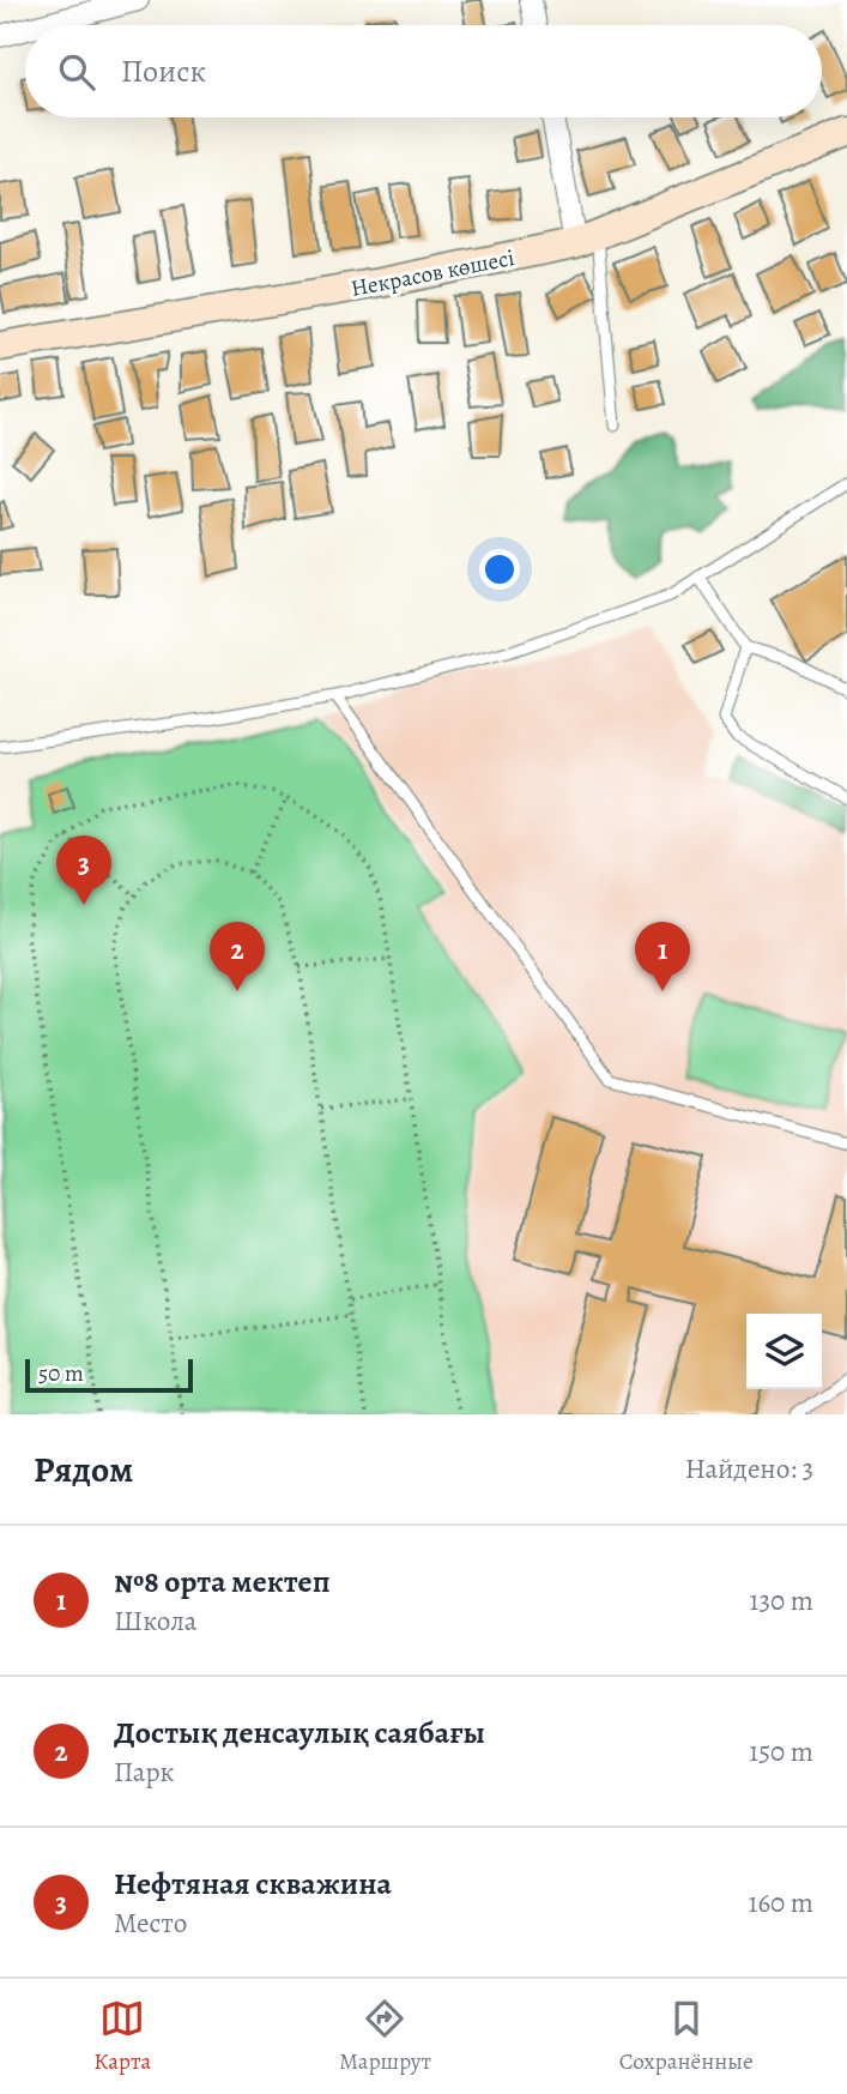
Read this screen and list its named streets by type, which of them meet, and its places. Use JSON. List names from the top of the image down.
{
  "streets": {
    "main road": ["Некрасов көшесі"]
  },
  "scale_bar": "50 m",
  "page": {
    "search": "Поиск",
    "pins": ["3", "1", "2"],
    "scale": "50 m",
    "heading": ["Рядом", "Найдено: 3"],
    "list": [
      {
        "mark": "1",
        "name": "№8 орта мектеп",
        "note": "Школа",
        "value": "130 m"
      },
      {
        "mark": "2",
        "name": "Достық денсаулық саябағы",
        "note": "Парк",
        "value": "150 m"
      },
      {
        "mark": "3",
        "name": "Нефтяная скважина",
        "note": "Место",
        "value": "160 m"
      }
    ],
    "nav": ["Карта", "Маршрут", "Сохранённые"]
  }
}
